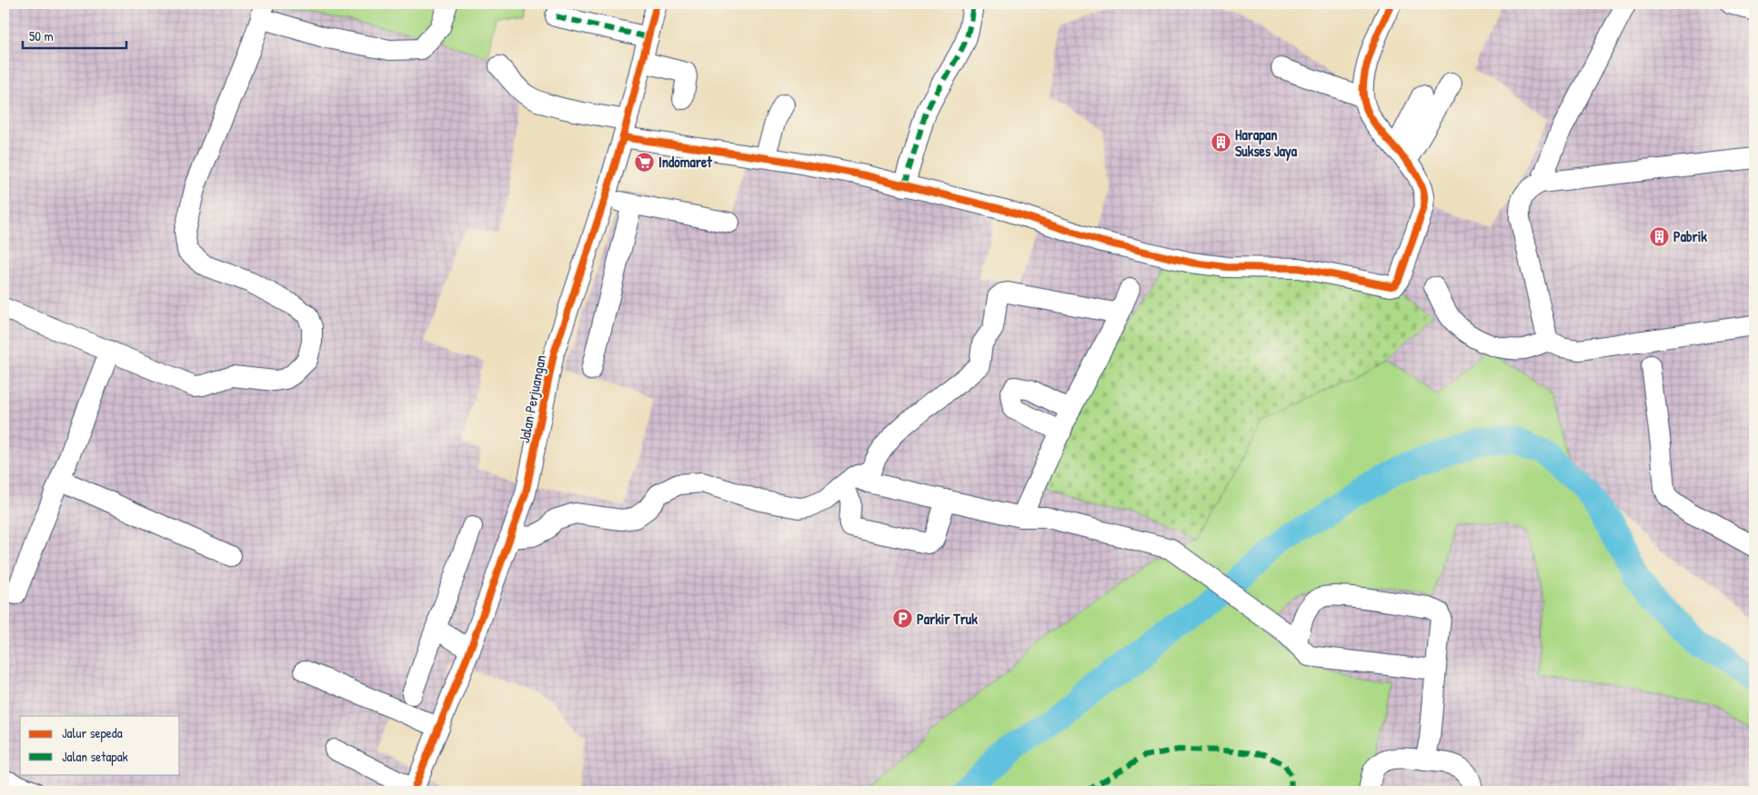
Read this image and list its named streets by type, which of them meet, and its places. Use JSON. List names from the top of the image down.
{
  "streets": {
    "street": ["Jalan Perjuangan"]
  },
  "places": {
    "building": ["Harapan Sukses Jaya", "Pabrik"],
    "supermarket": ["Indomaret"],
    "parking": ["Parkir Truk"]
  },
  "legend": ["Jalur sepeda", "Jalan setapak"],
  "scale_bar": "50 m"
}
